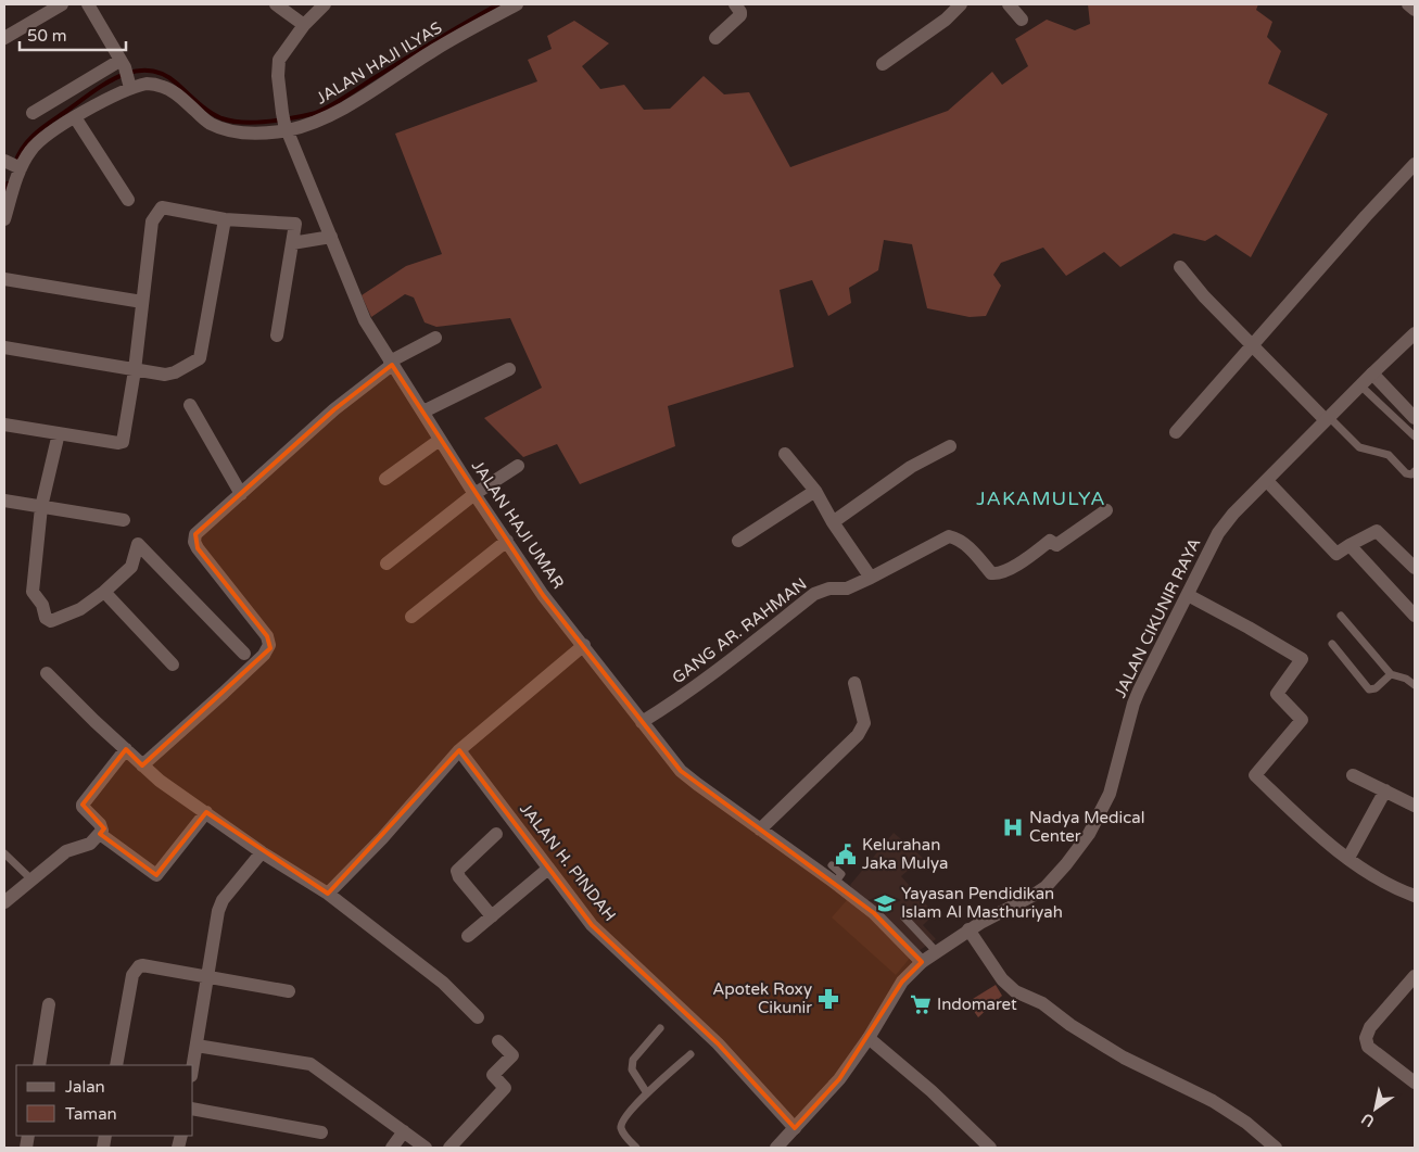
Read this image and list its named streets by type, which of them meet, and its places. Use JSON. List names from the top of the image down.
{
  "streets": {
    "street": [
      "JALAN HAJI ILYAS",
      "JALAN HAJI UMAR",
      "JALAN CIKUNIR RAYA",
      "GANG AR. RAHMAN",
      "JALAN H. PINDAH"
    ]
  },
  "crossings": [
    ["JALAN HAJI ILYAS", "JALAN HAJI UMAR"],
    ["JALAN HAJI UMAR", "JALAN CIKUNIR RAYA"],
    ["JALAN HAJI UMAR", "GANG AR. RAHMAN"],
    ["JALAN CIKUNIR RAYA", "JALAN H. PINDAH"]
  ],
  "districts": ["JAKAMULYA"],
  "places": {
    "hospital": ["Nadya Medical Center"],
    "public building": ["Kelurahan Jaka Mulya"],
    "school or university": ["Yayasan Pendidikan Islam Al Masthuriyah"],
    "pharmacy": ["Apotek Roxy Cikunir"],
    "supermarket": ["Indomaret"]
  },
  "legend": ["Jalan", "Taman"],
  "scale_bar": "50 m",
  "north": "bottom left"
}
